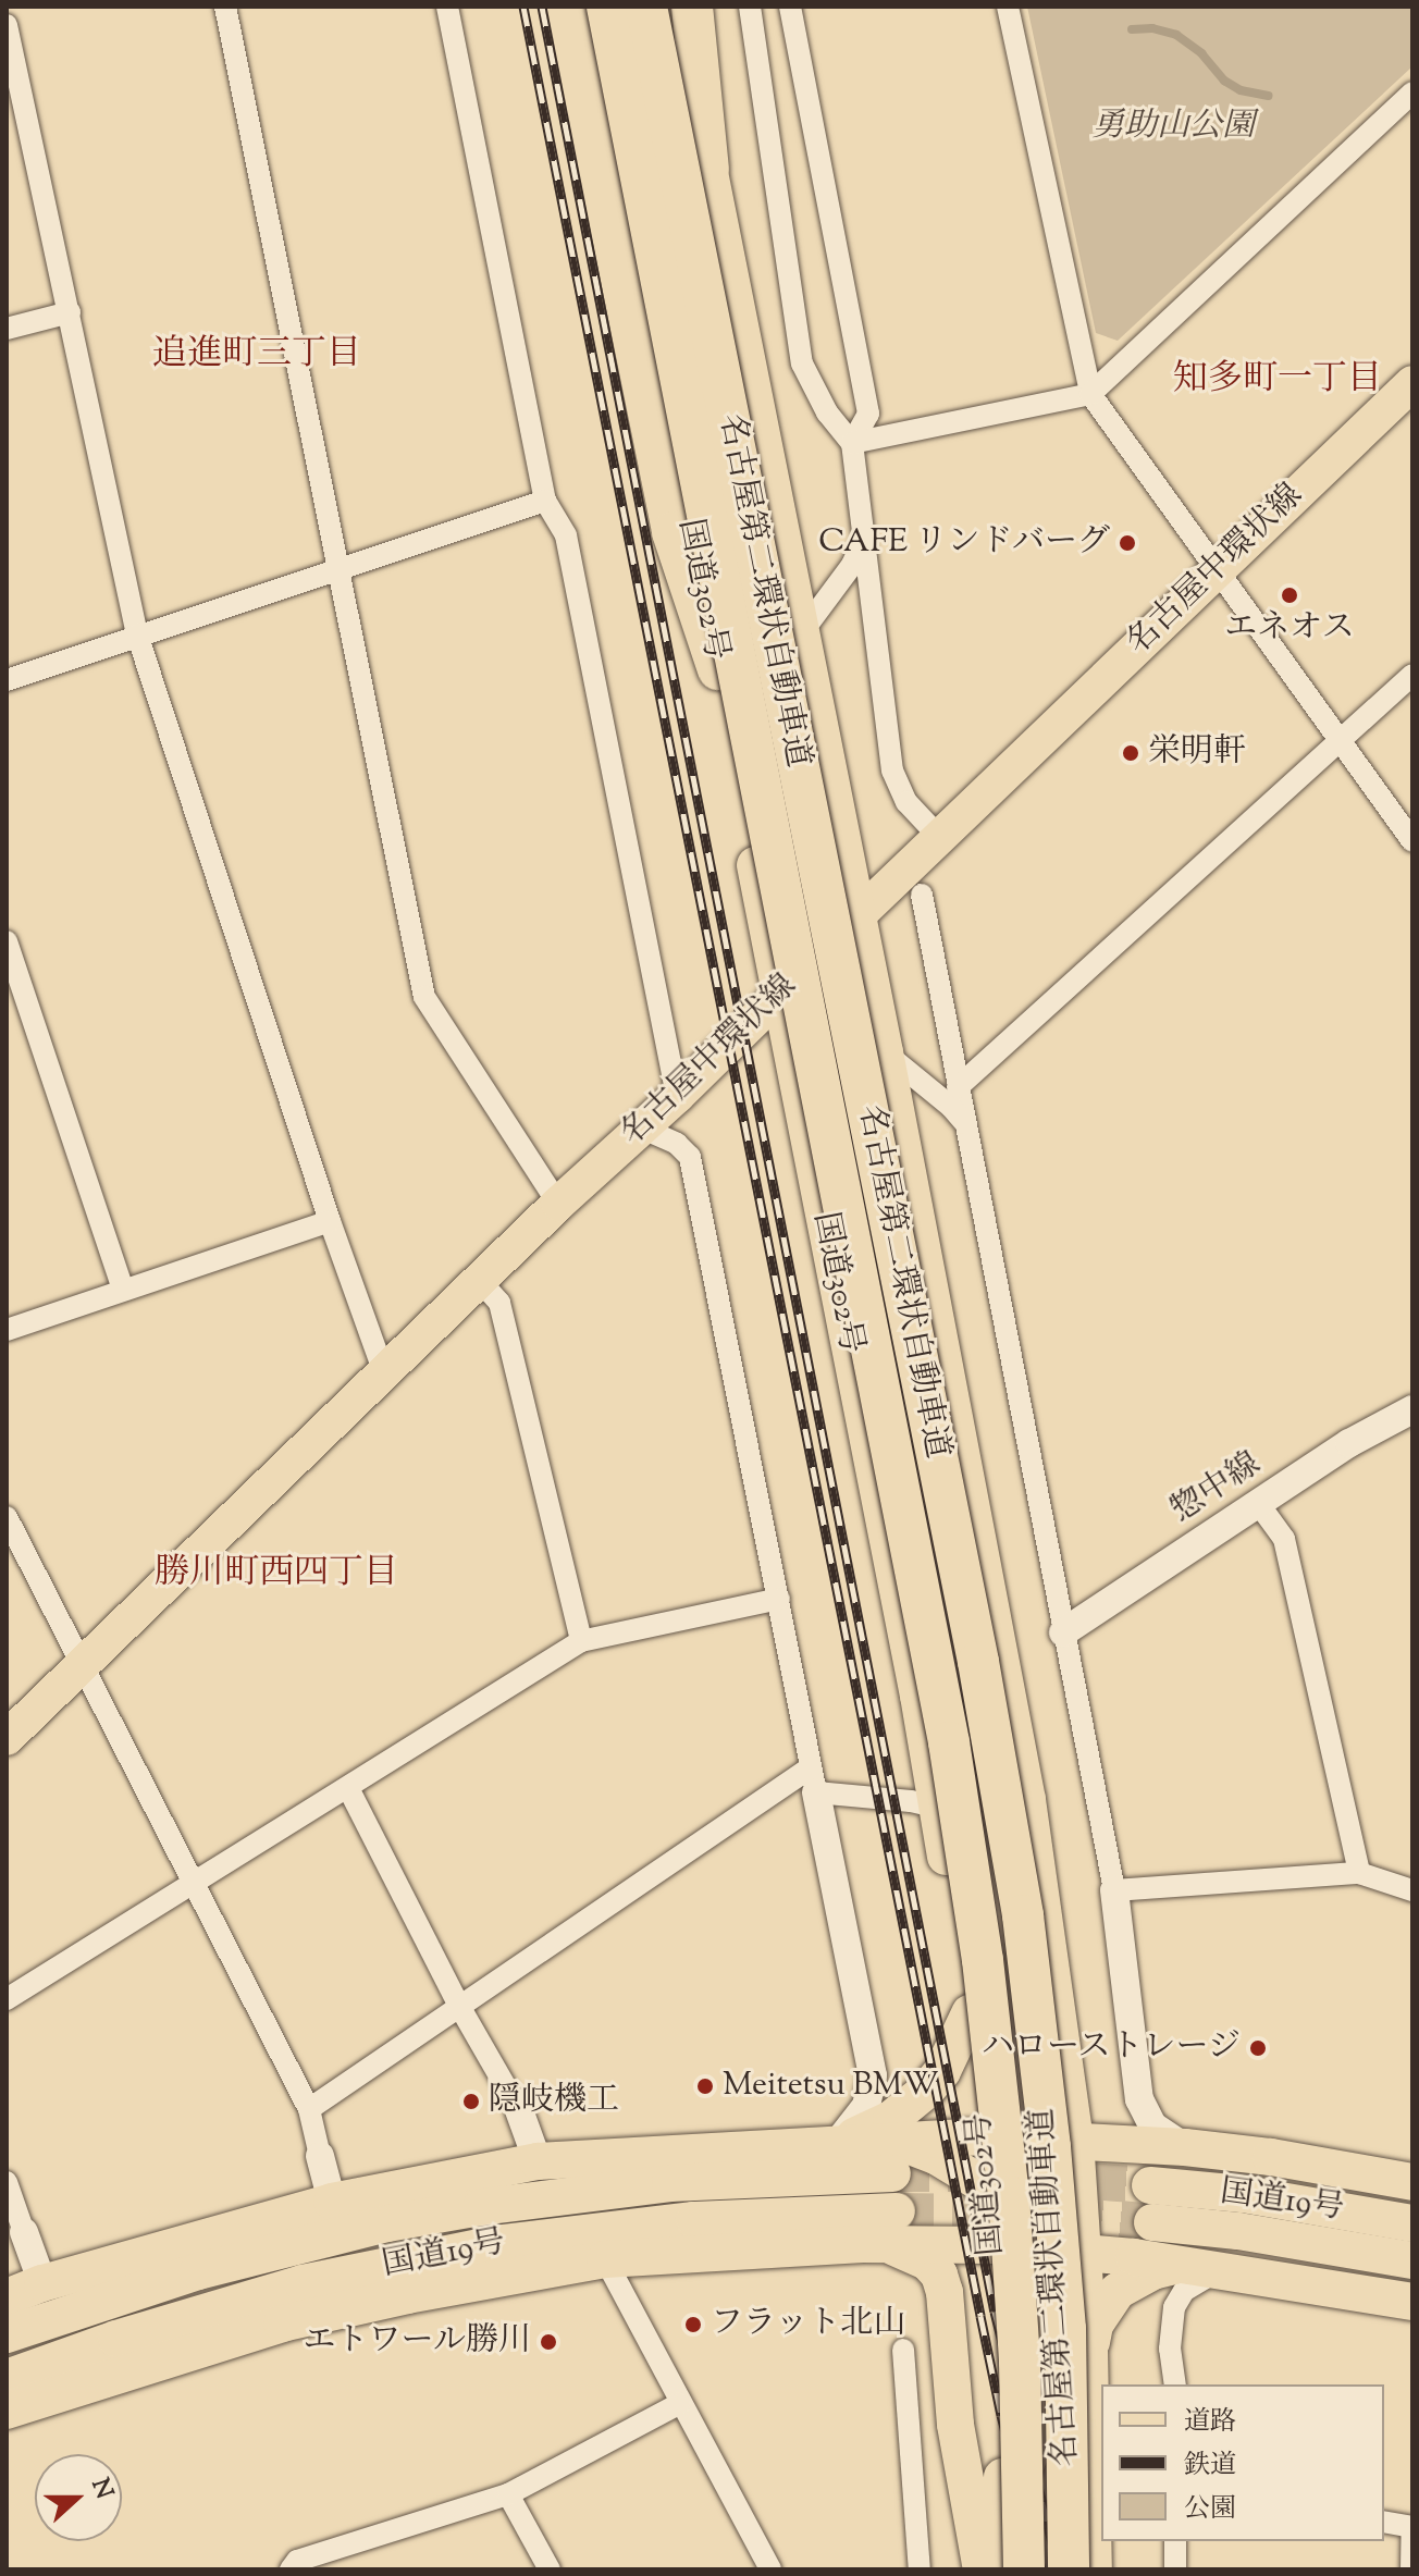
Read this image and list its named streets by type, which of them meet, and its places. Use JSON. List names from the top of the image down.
{
  "streets": {
    "highway": ["国道302号", "名古屋第二環状自動車道", "国道19号"],
    "main road": ["名古屋中環状線"],
    "street": ["惣中線"]
  },
  "crossings": [
    ["名古屋中環状線", "国道302号"]
  ],
  "districts": ["追進町三丁目", "知多町一丁目", "勝川町西四丁目"],
  "parks": ["勇助山公園"],
  "places": [
    "CAFE リンドバーグ",
    "エネオス",
    "栄明軒",
    "ハローストレージ",
    "Meitetsu BMW",
    "隠岐機工",
    "フラット北山",
    "エトワール勝川"
  ],
  "legend": ["道路", "鉄道", "公園"],
  "north": "right"
}
